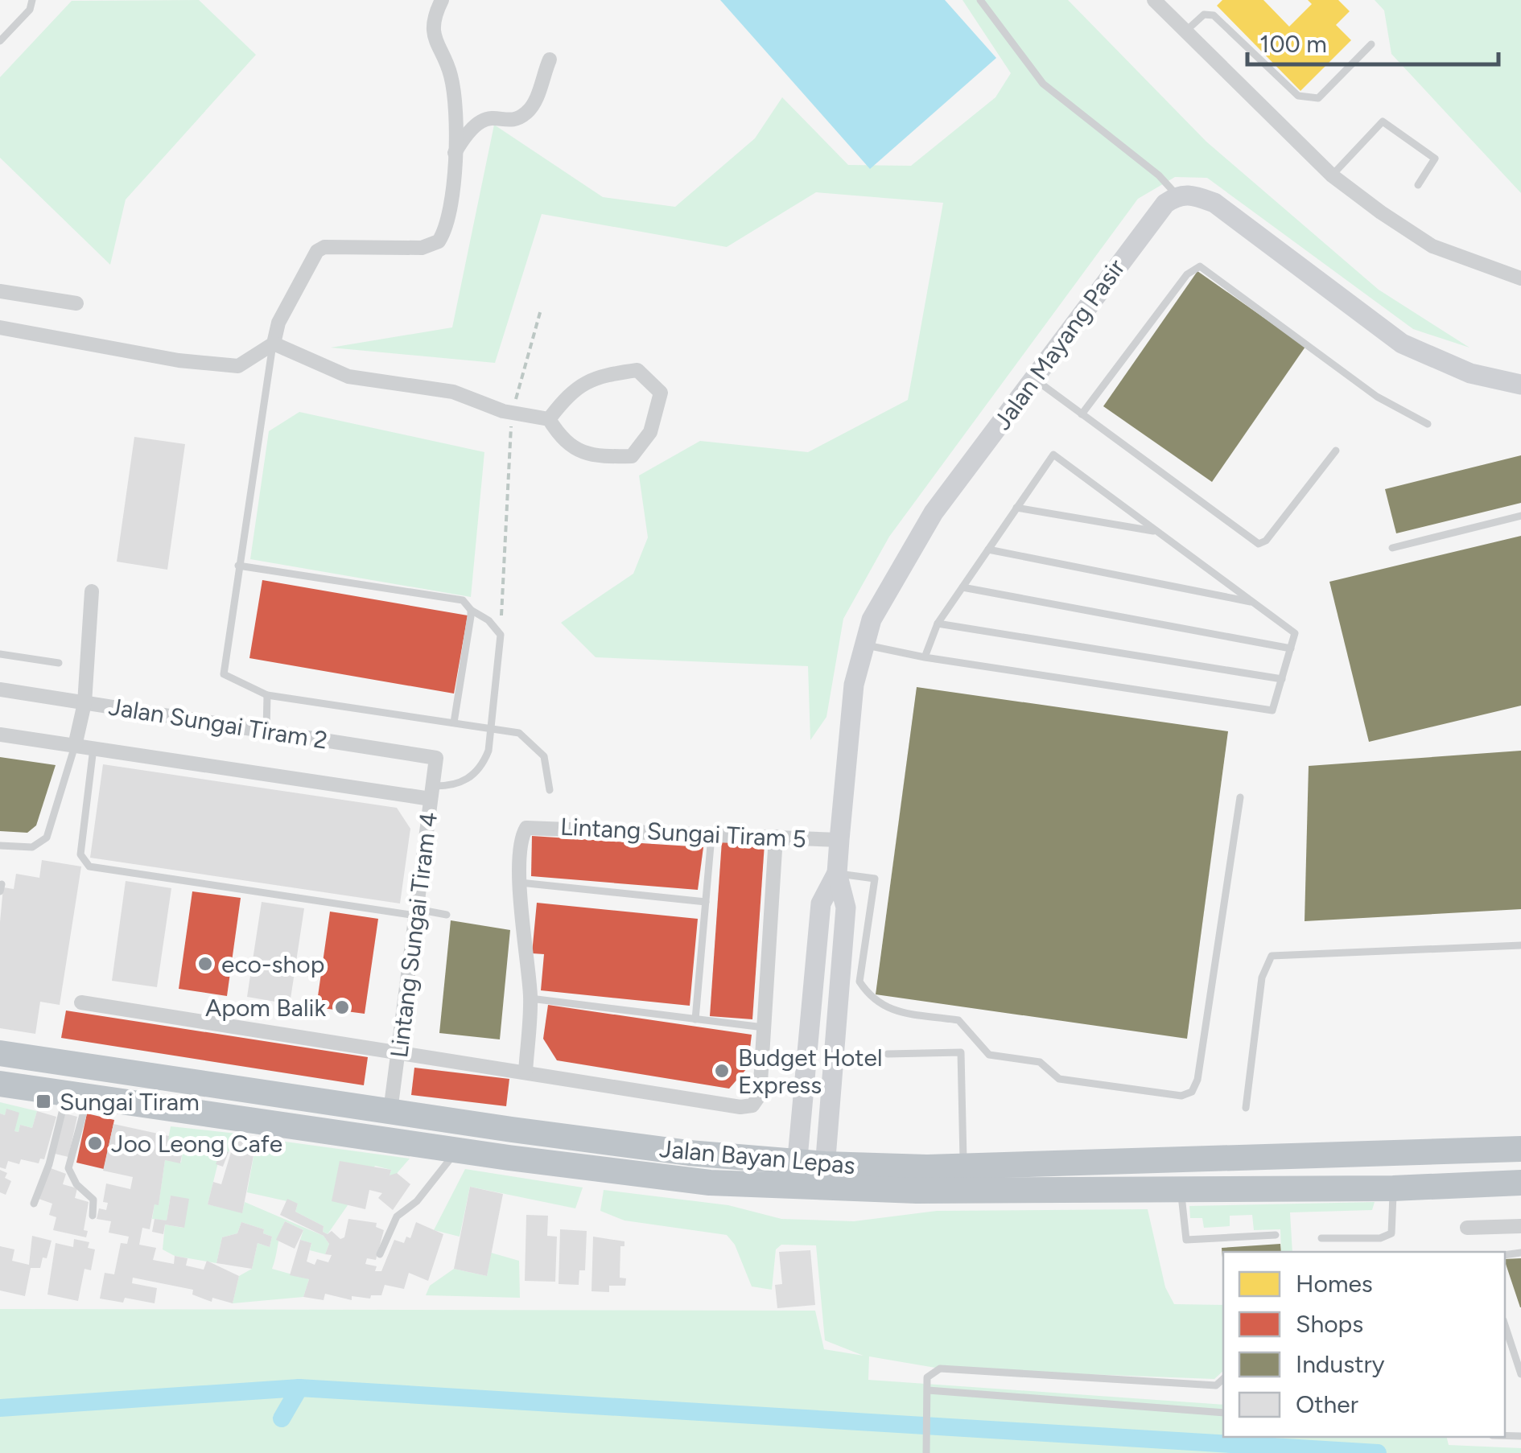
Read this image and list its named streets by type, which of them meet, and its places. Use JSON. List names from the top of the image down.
{
  "streets": {
    "highway": ["Jalan Bayan Lepas"],
    "street": [
      "Jalan Mayang Pasir",
      "Jalan Sungai Tiram 2",
      "Lintang Sungai Tiram 5",
      "Lintang Sungai Tiram 4"
    ]
  },
  "crossings": [
    ["Jalan Mayang Pasir", "Lintang Sungai Tiram 5"],
    ["Jalan Mayang Pasir", "Jalan Bayan Lepas"],
    ["Jalan Sungai Tiram 2", "Lintang Sungai Tiram 4"],
    ["Lintang Sungai Tiram 4", "Jalan Bayan Lepas"]
  ],
  "places": {
    "other": [
      "eco-shop",
      "Apom Balik",
      "Budget Hotel Express",
      "Joo Leong Cafe"
    ],
    "transit": ["Sungai Tiram"]
  },
  "legend": [
    "Homes",
    "Shops",
    "Industry",
    "Other"
  ],
  "scale_bar": "100 m"
}
